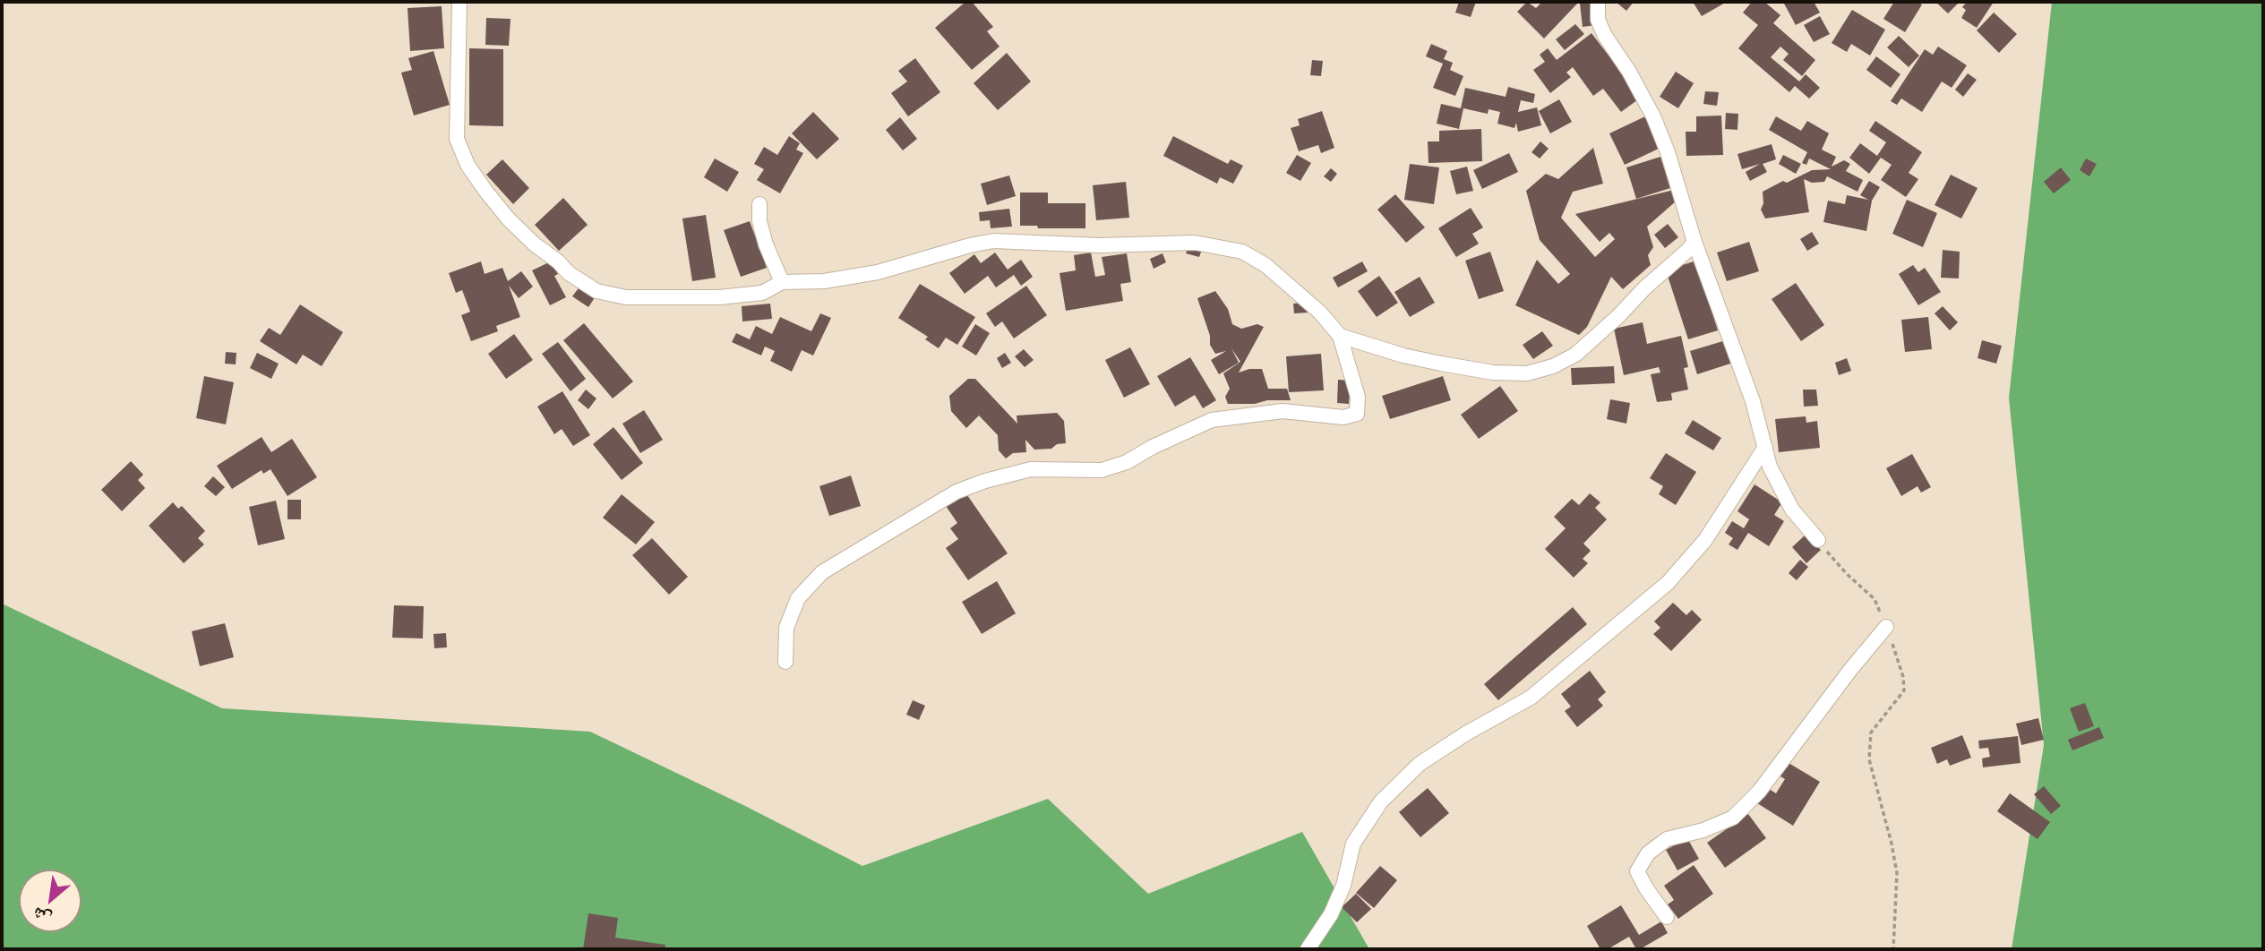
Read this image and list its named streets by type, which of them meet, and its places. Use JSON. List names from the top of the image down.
{
  "north": "bottom left"
}
